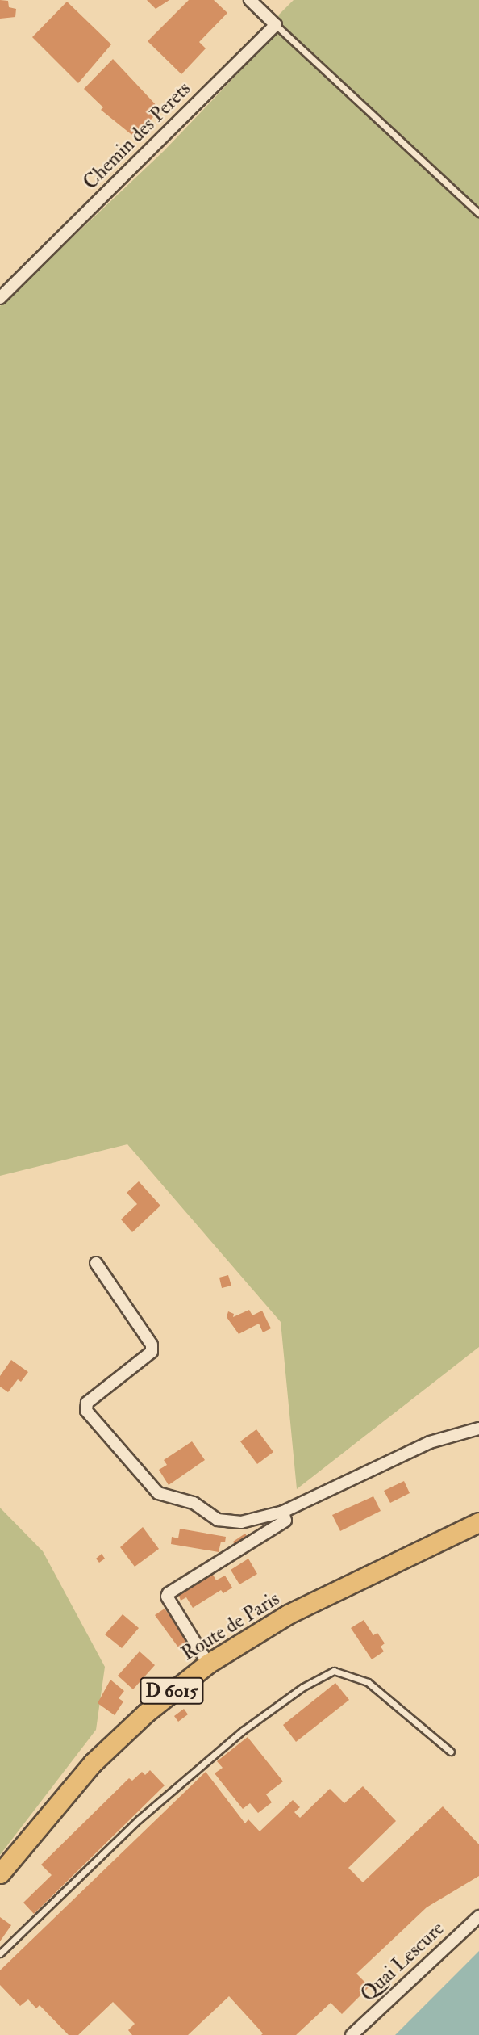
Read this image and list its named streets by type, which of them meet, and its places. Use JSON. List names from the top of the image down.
{
  "streets": {
    "main road": ["Route de Paris", "D 6015"],
    "street": ["Chemin des Perets", "Quai Lescure"]
  }
}
